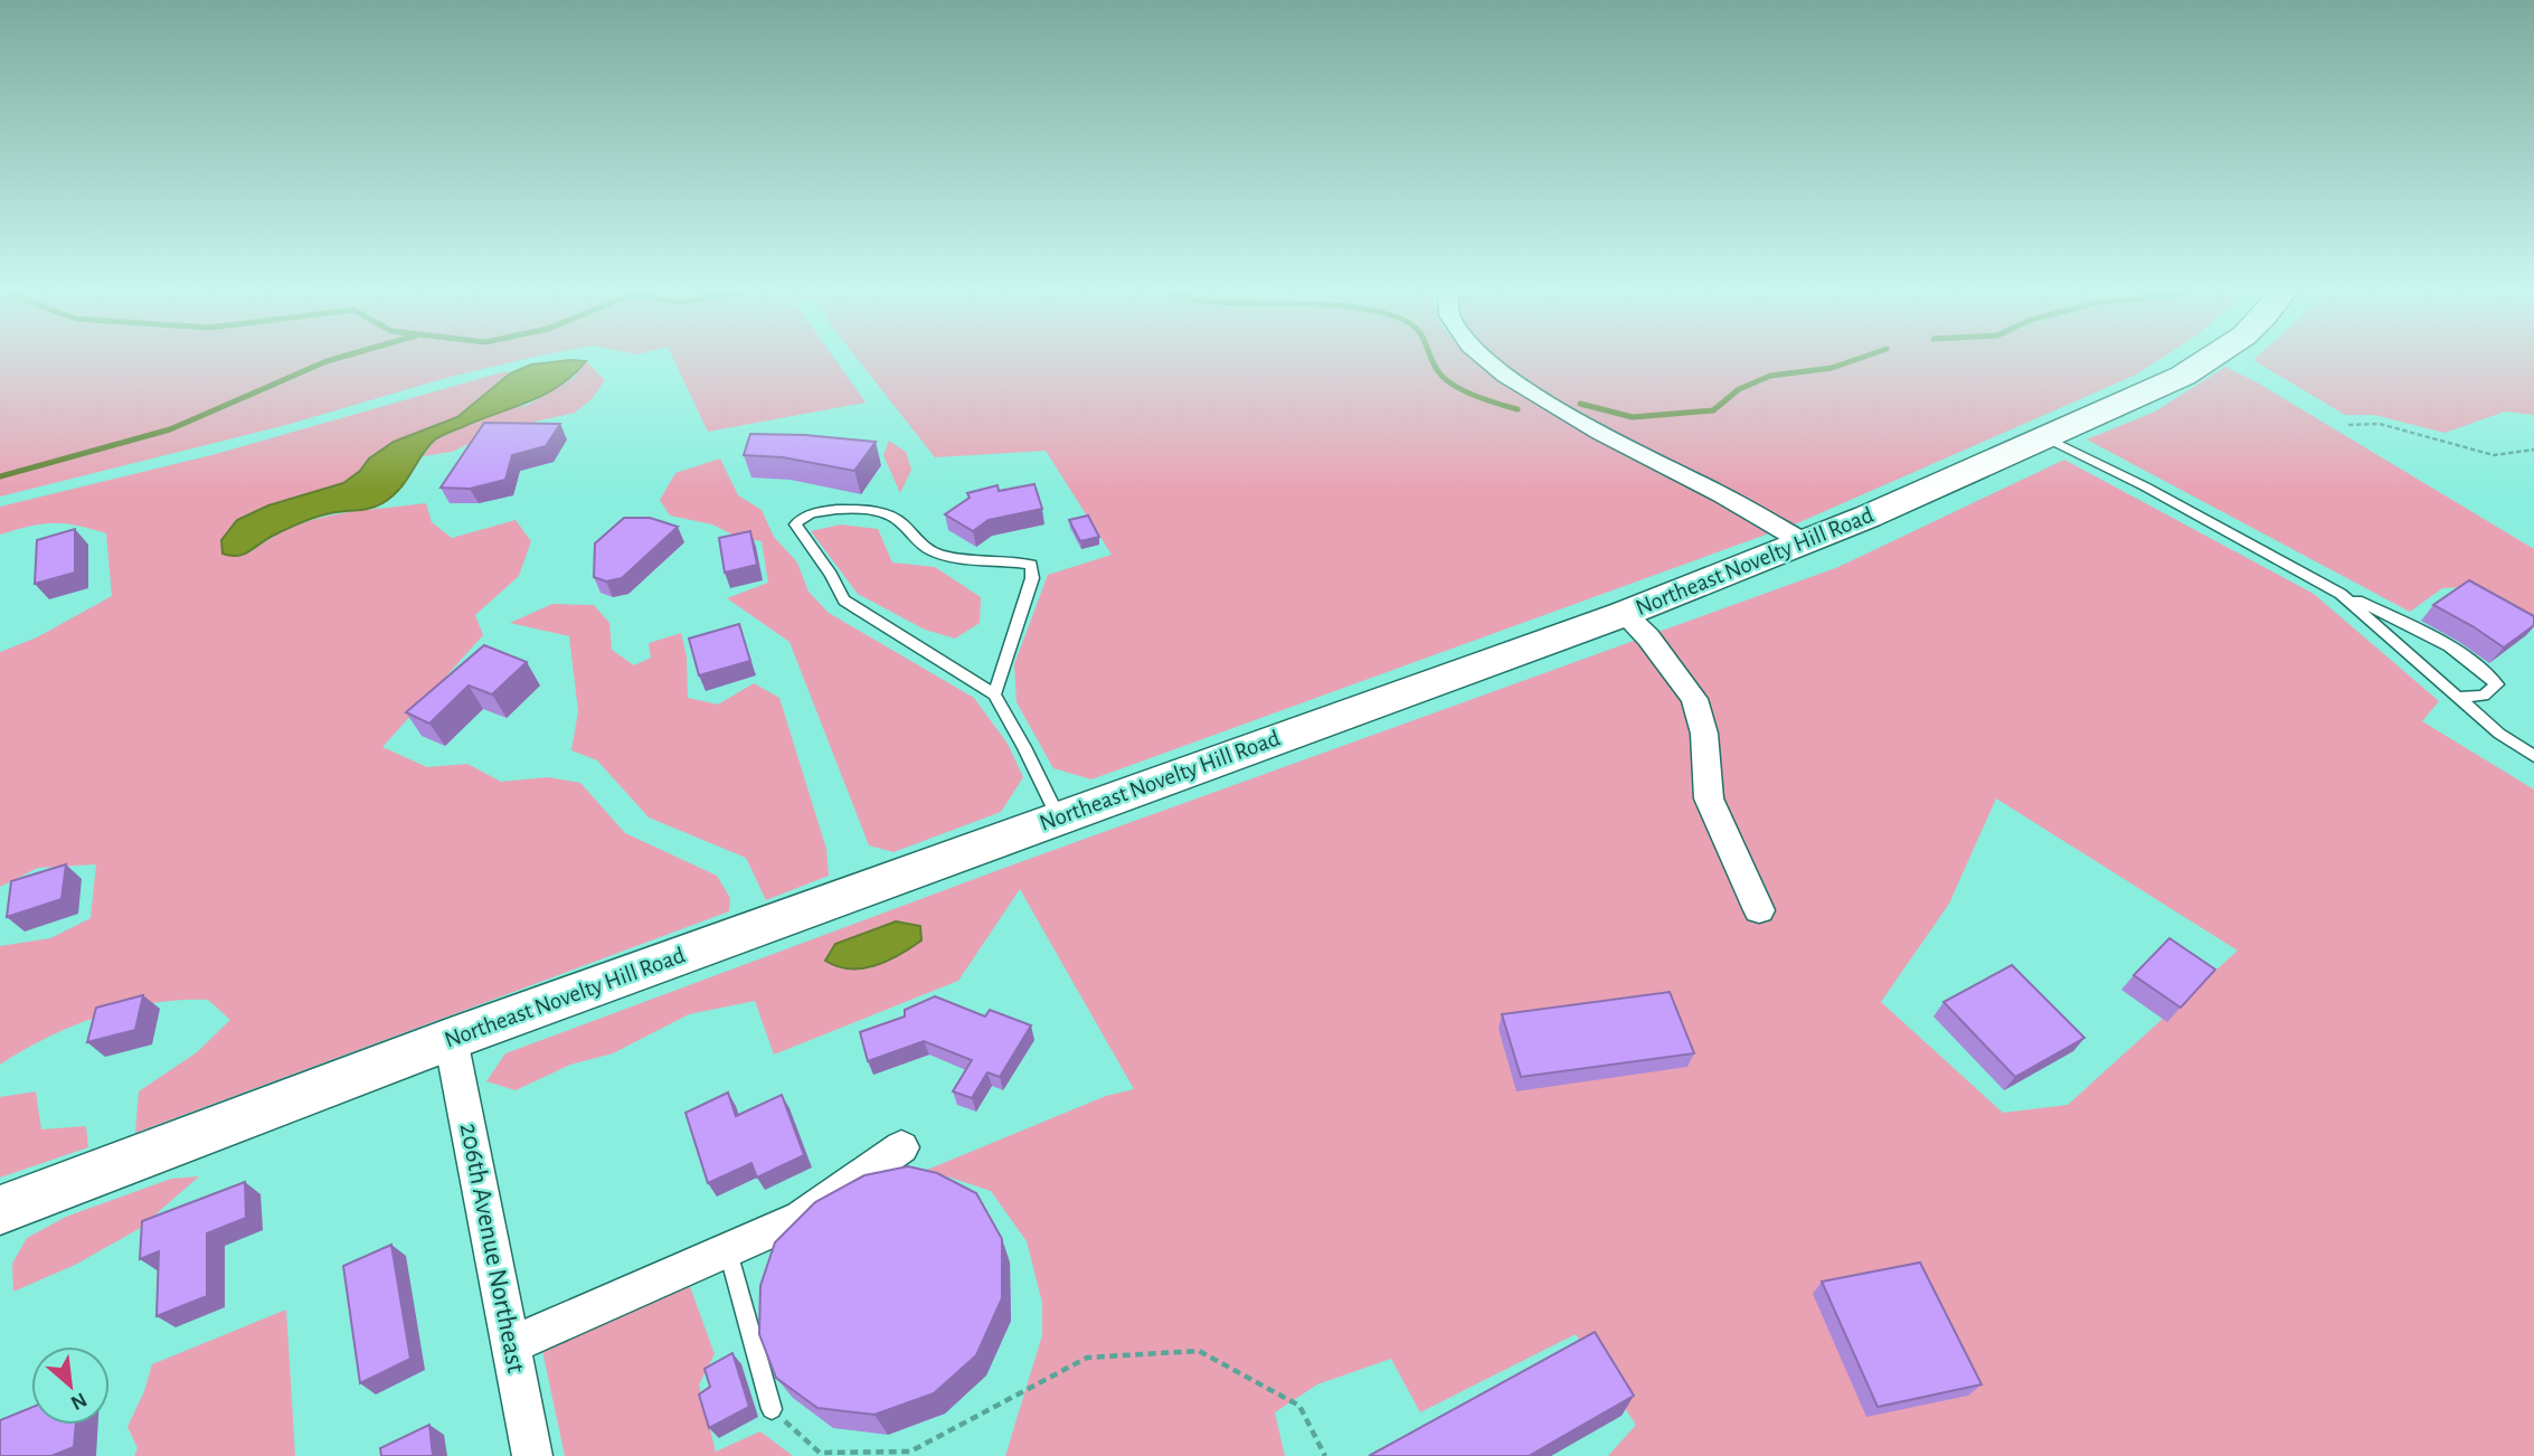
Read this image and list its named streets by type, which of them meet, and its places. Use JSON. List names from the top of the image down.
{
  "streets": {
    "main road": ["Northeast Novelty Hill Road"],
    "street": ["206th Avenue Northeast"]
  },
  "crossings": [
    ["Northeast Novelty Hill Road", "206th Avenue Northeast"]
  ],
  "north": "bottom right"
}
